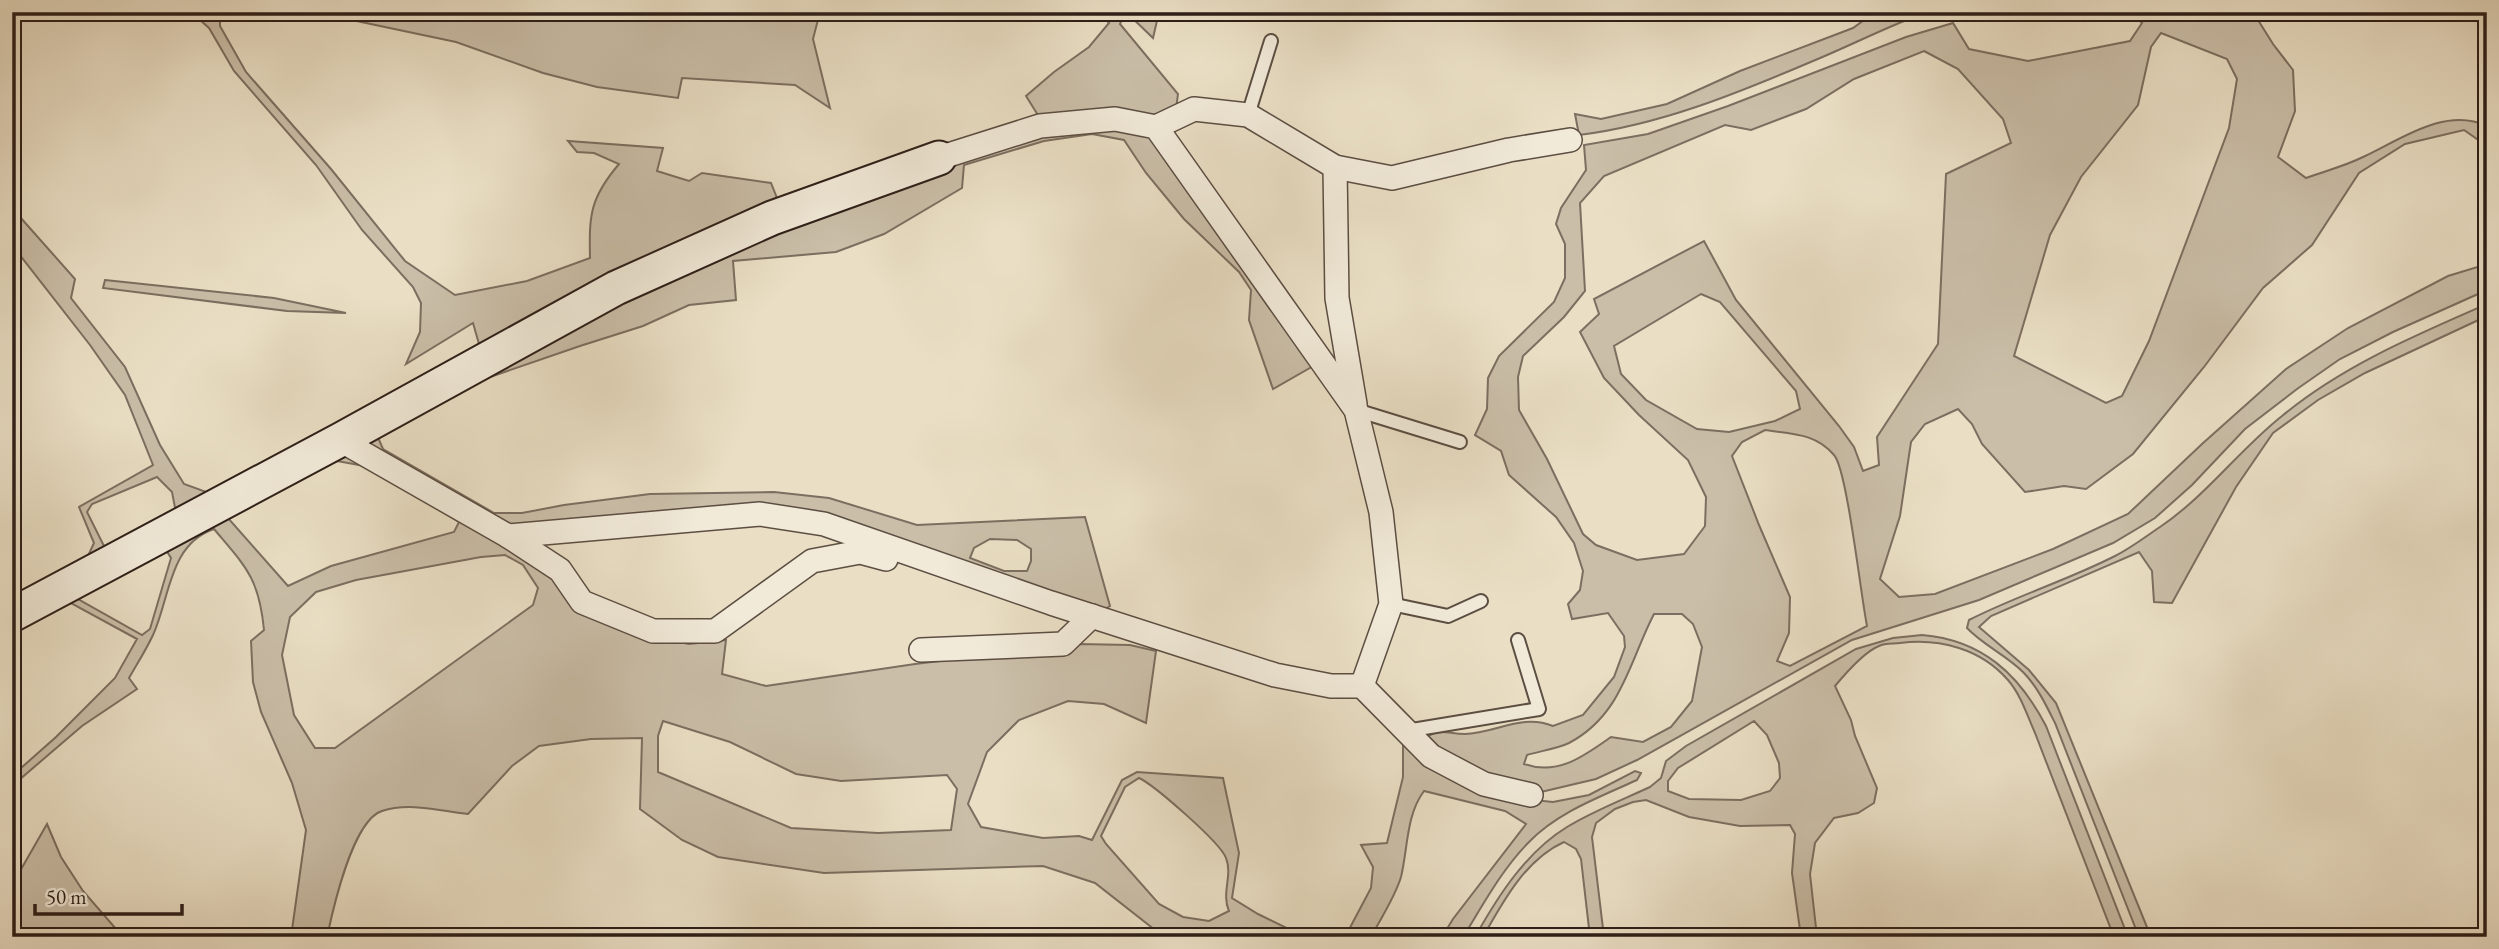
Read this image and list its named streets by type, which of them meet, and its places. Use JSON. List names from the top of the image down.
{
  "scale_bar": "50 m"
}
